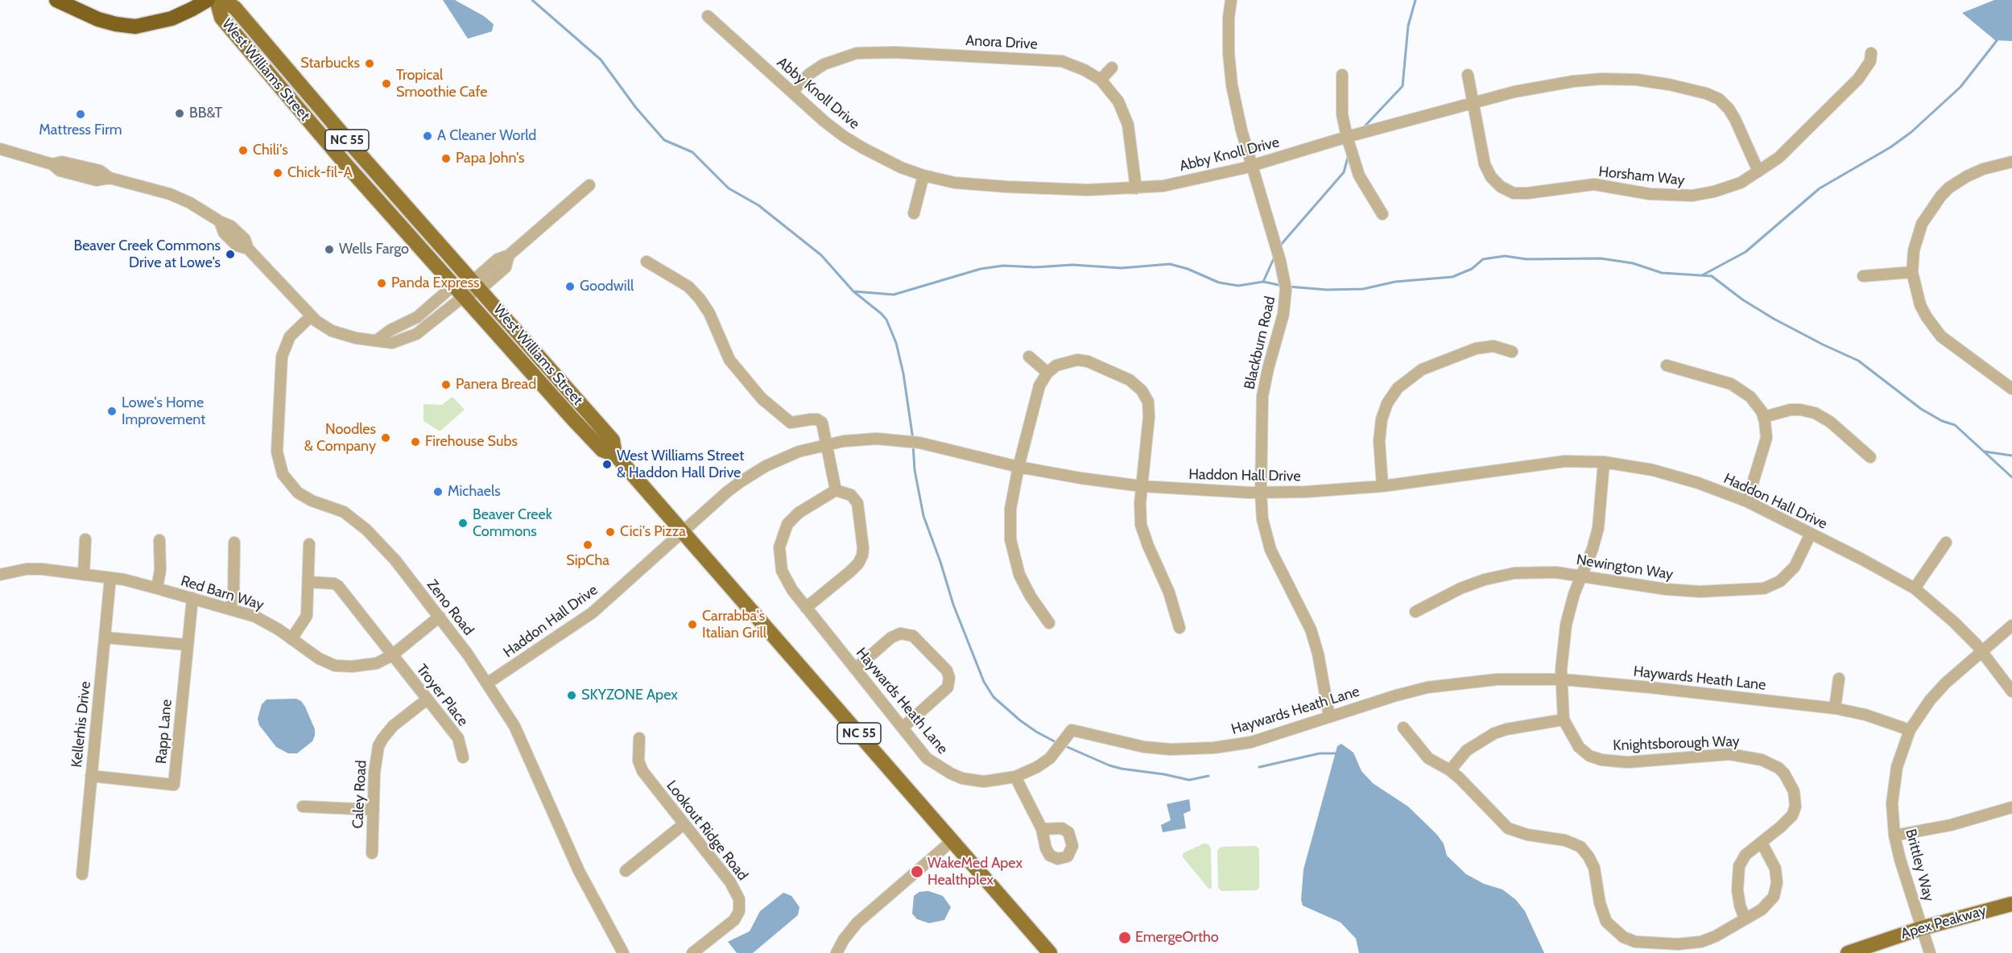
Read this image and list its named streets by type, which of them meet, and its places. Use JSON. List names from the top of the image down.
{
  "streets": {
    "main road": ["West Williams Street", "NC 55", "Apex Peakway"],
    "street": [
      "Anora Drive",
      "Abby Knoll Drive",
      "Horsham Way",
      "Blackburn Road",
      "Haddon Hall Drive",
      "Newington Way",
      "Red Barn Way",
      "Zeno Road",
      "Haywards Heath Lane",
      "Troyer Place",
      "Kellerhis Drive",
      "Rapp Lane",
      "Knightsborough Way",
      "Caley Road",
      "Lookout Ridge Road",
      "Brittley Way"
    ]
  },
  "crossings": [
    ["Anora Drive", "Abby Knoll Drive"],
    ["West Williams Street", "Haddon Hall Drive"],
    ["Abby Knoll Drive", "Horsham Way"],
    ["Abby Knoll Drive", "Blackburn Road"],
    ["Blackburn Road", "Haddon Hall Drive"],
    ["Blackburn Road", "Haywards Heath Lane"],
    ["Haddon Hall Drive", "Newington Way"],
    ["Haddon Hall Drive", "Zeno Road"],
    ["Haddon Hall Drive", "Knightsborough Way"],
    ["Haddon Hall Drive", "Brittley Way"],
    ["Newington Way", "Knightsborough Way"],
    ["Red Barn Way", "Zeno Road"],
    ["Red Barn Way", "Troyer Place"],
    ["Red Barn Way", "Kellerhis Drive"],
    ["Red Barn Way", "Rapp Lane"],
    ["Haywards Heath Lane", "Knightsborough Way"],
    ["Haywards Heath Lane", "Brittley Way"],
    ["Troyer Place", "Caley Road"],
    ["Kellerhis Drive", "Rapp Lane"],
    ["Brittley Way", "Apex Peakway"]
  ],
  "places": [
    "Starbucks",
    "Tropical Smoothie Cafe",
    "BB&T",
    "Mattress Firm",
    "A Cleaner World",
    "Chili's",
    "Papa John's",
    "Chick-fil-A",
    "Wells Fargo",
    "Beaver Creek Commons Drive at Lowe's",
    "Panda Express",
    "Goodwill",
    "Panera Bread",
    "Lowe's Home Improvement",
    "Noodles & Company",
    "Firehouse Subs",
    "West Williams Street & Haddon Hall Drive",
    "Michaels",
    "Beaver Creek Commons",
    "Cici's Pizza",
    "SipCha",
    "Carrabba's Italian Grill",
    "SKYZONE Apex",
    "WakeMed Apex Healthplex",
    "EmergeOrtho"
  ]
}
